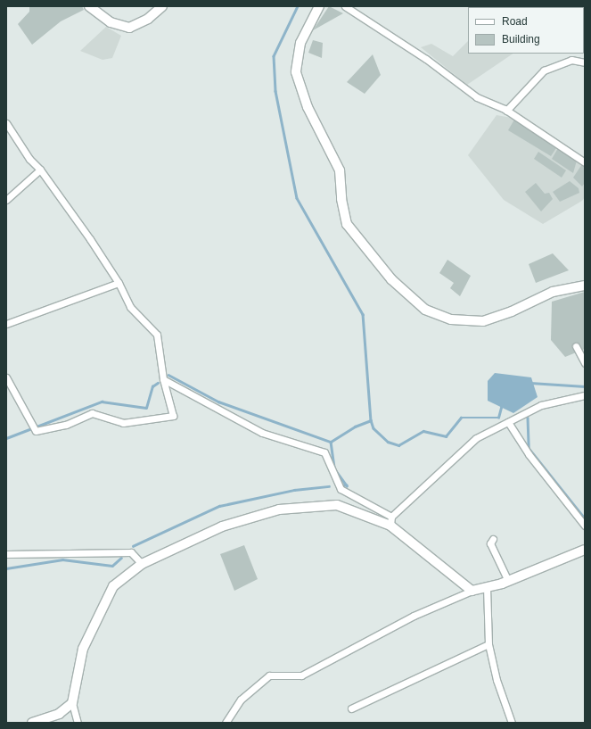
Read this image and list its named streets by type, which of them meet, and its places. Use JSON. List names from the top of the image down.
{
  "legend": ["Road", "Building"]
}
